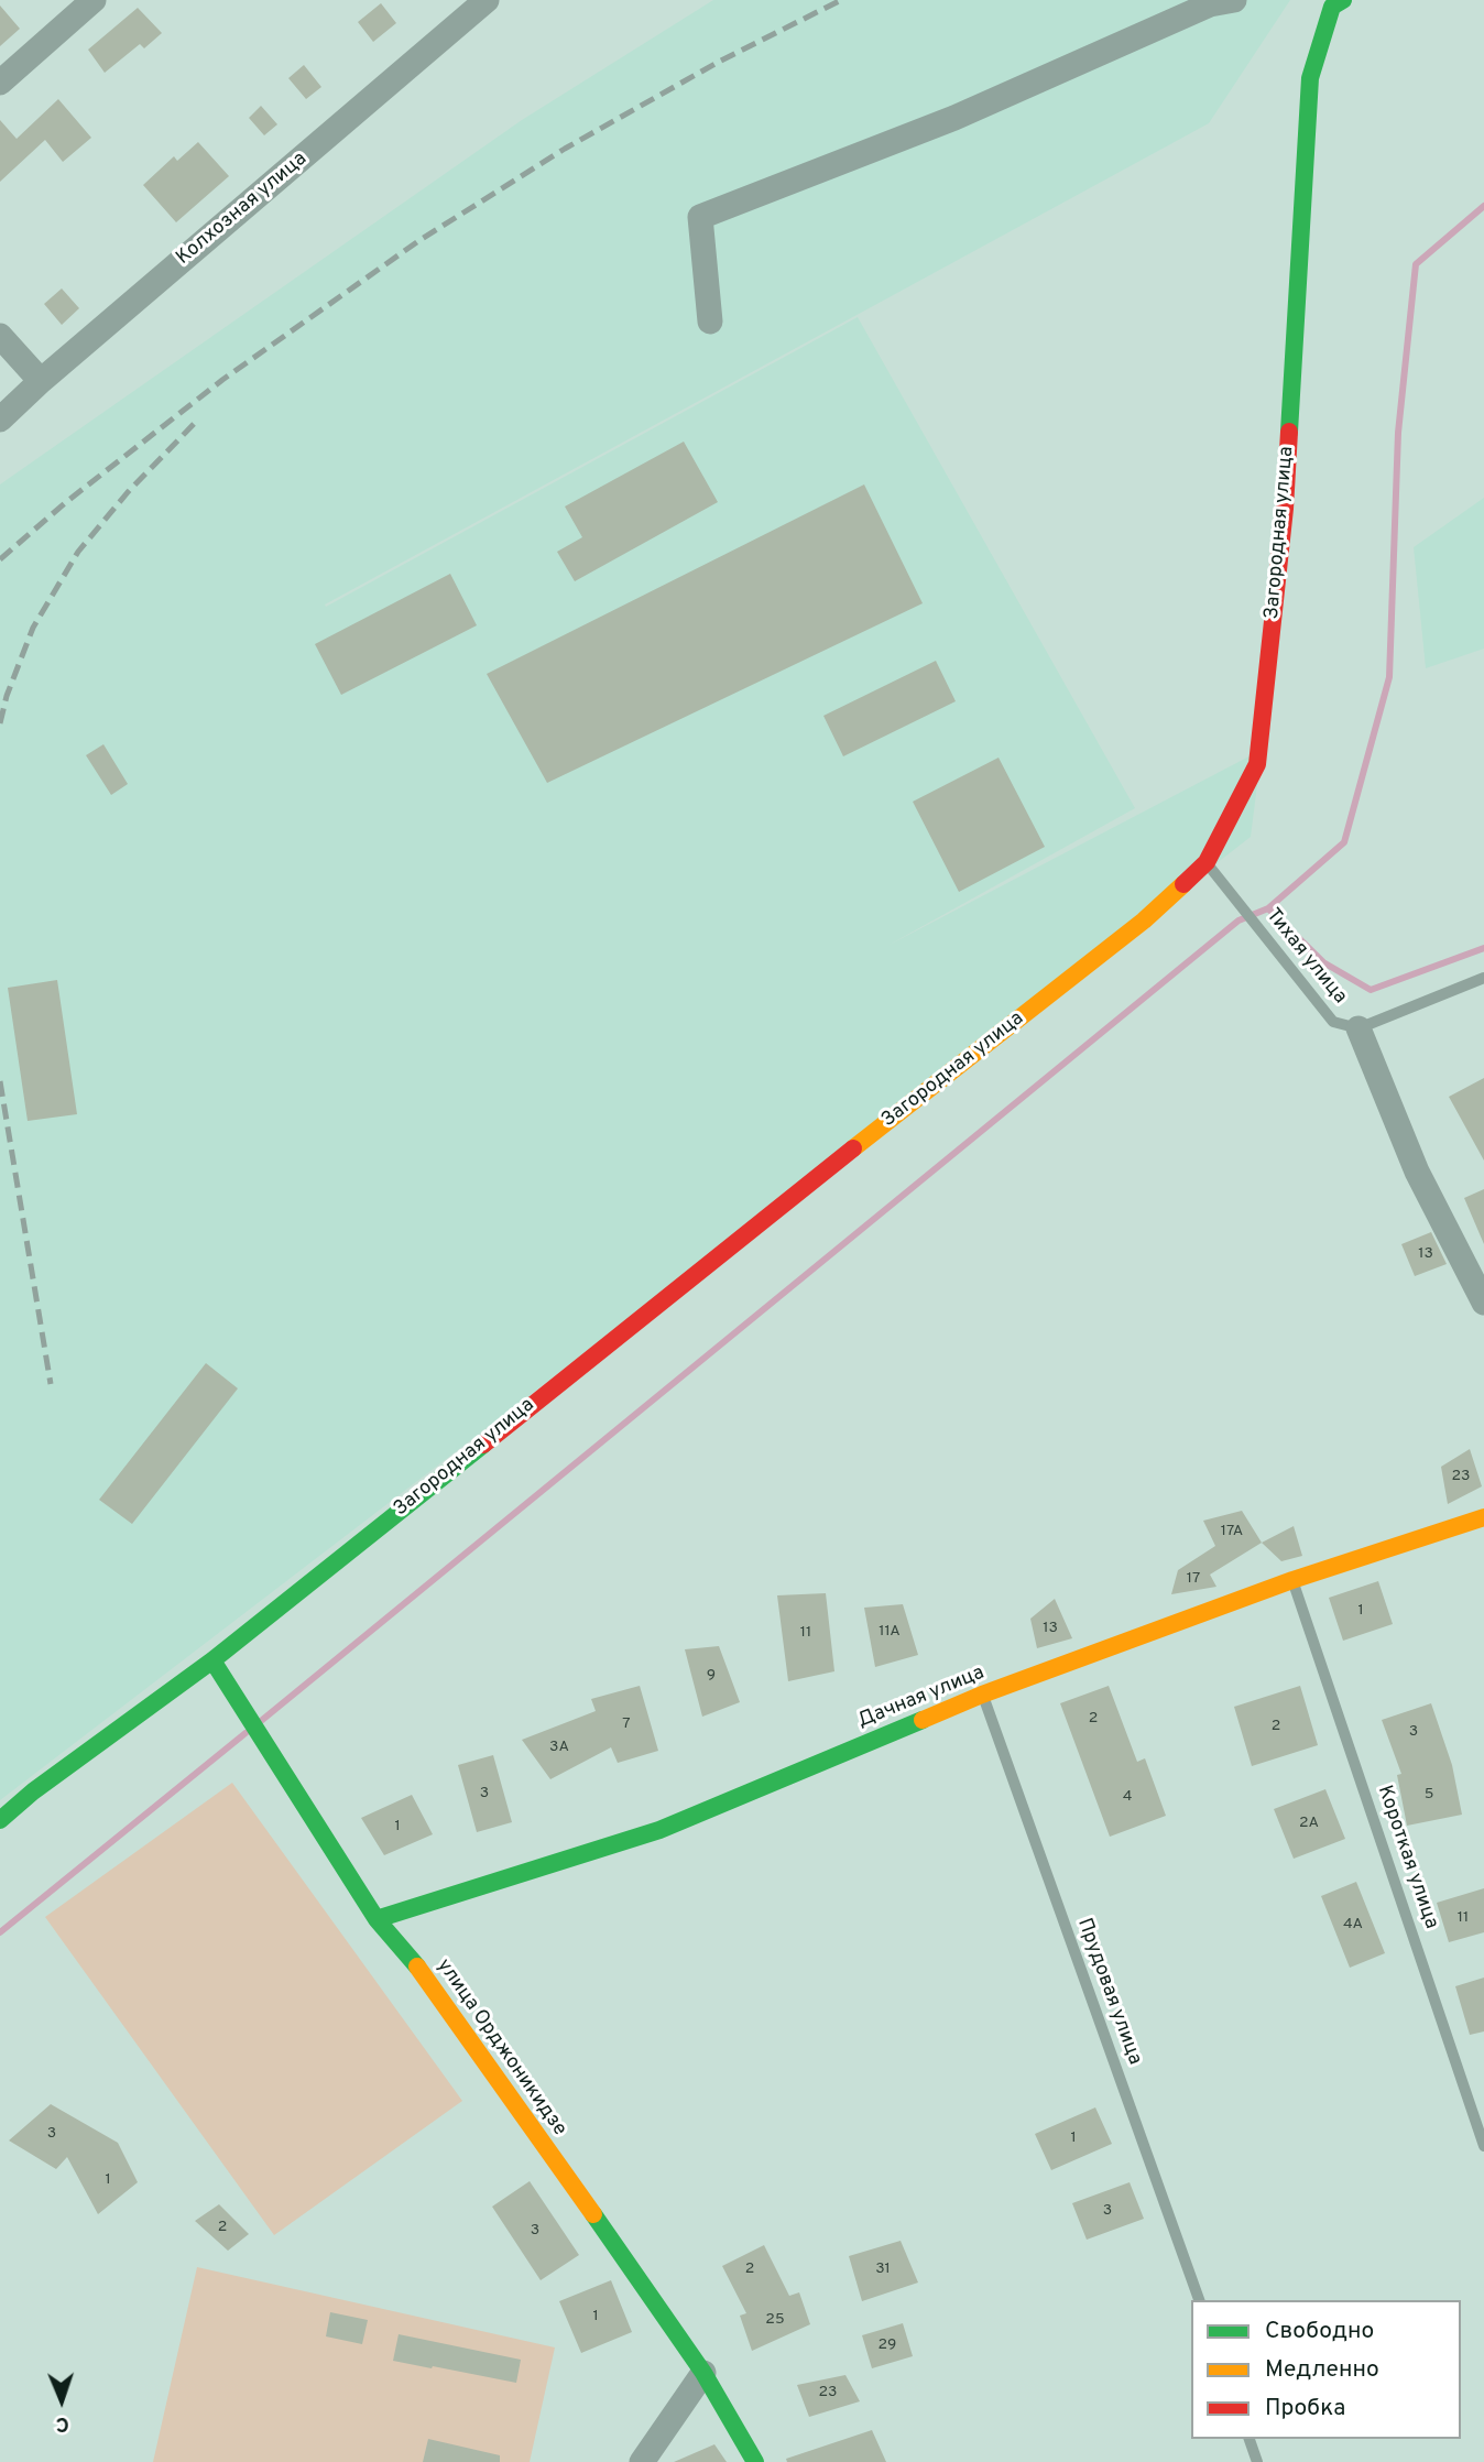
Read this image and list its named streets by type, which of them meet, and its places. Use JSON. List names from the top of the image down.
{
  "streets": {
    "main road": ["Загородная улица", "Дачная улица", "улица Орджоникидзе"],
    "street": ["Колхозная улица"],
    "lane": ["Тихая улица", "Короткая улица", "Прудовая улица"]
  },
  "crossings": [
    ["Загородная улица", "Тихая улица"],
    ["Загородная улица", "улица Орджоникидзе"],
    ["Дачная улица", "Короткая улица"],
    ["Дачная улица", "Прудовая улица"],
    ["Дачная улица", "улица Орджоникидзе"]
  ],
  "house_numbers": [
    "13",
    "23",
    "17А",
    "17",
    "1",
    "13",
    "11А",
    "11",
    "9",
    "2",
    "7",
    "2",
    "3",
    "3А",
    "3",
    "5",
    "4",
    "2А",
    "1",
    "11",
    "4А",
    "3",
    "1",
    "1",
    "3",
    "2",
    "3",
    "2",
    "31",
    "1",
    "25",
    "29",
    "23"
  ],
  "legend": ["Свободно", "Медленно", "Пробка"],
  "north": "bottom"
}
